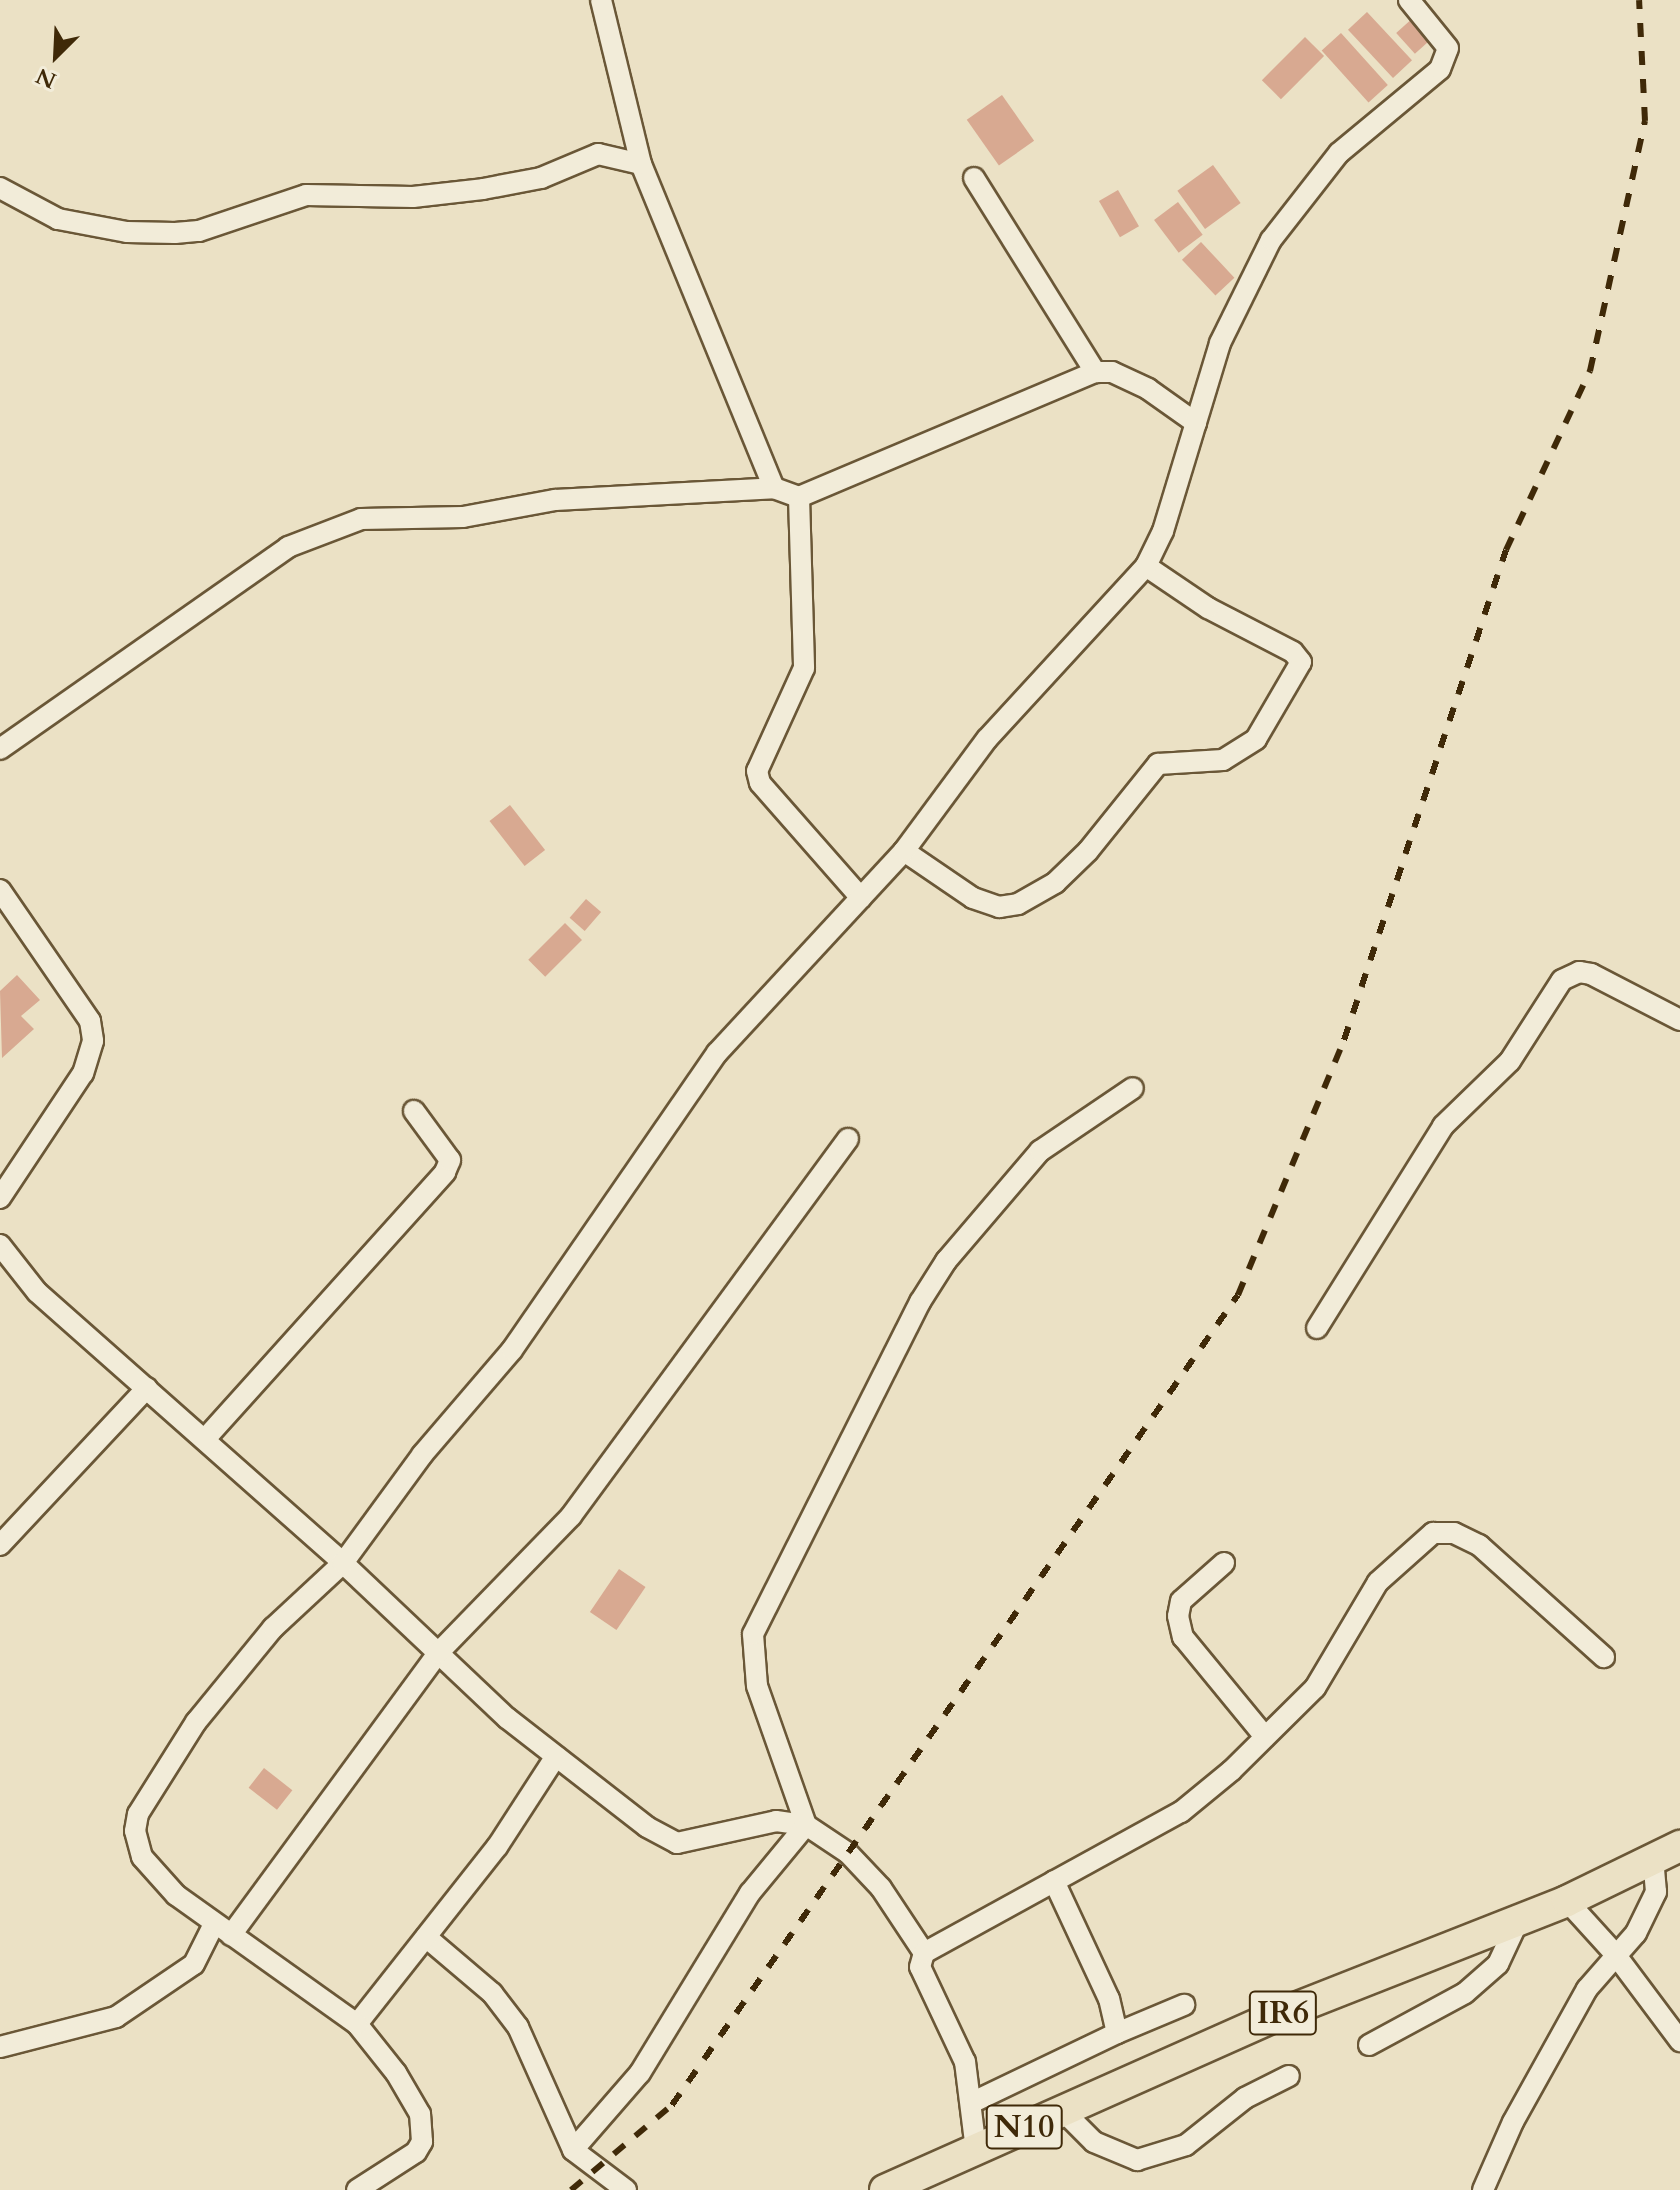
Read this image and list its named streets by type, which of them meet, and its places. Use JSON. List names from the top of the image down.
{
  "streets": {
    "main road": ["IR6", "N10"]
  },
  "crossings": [
    ["IR6", "N10"]
  ],
  "north": "bottom left"
}
